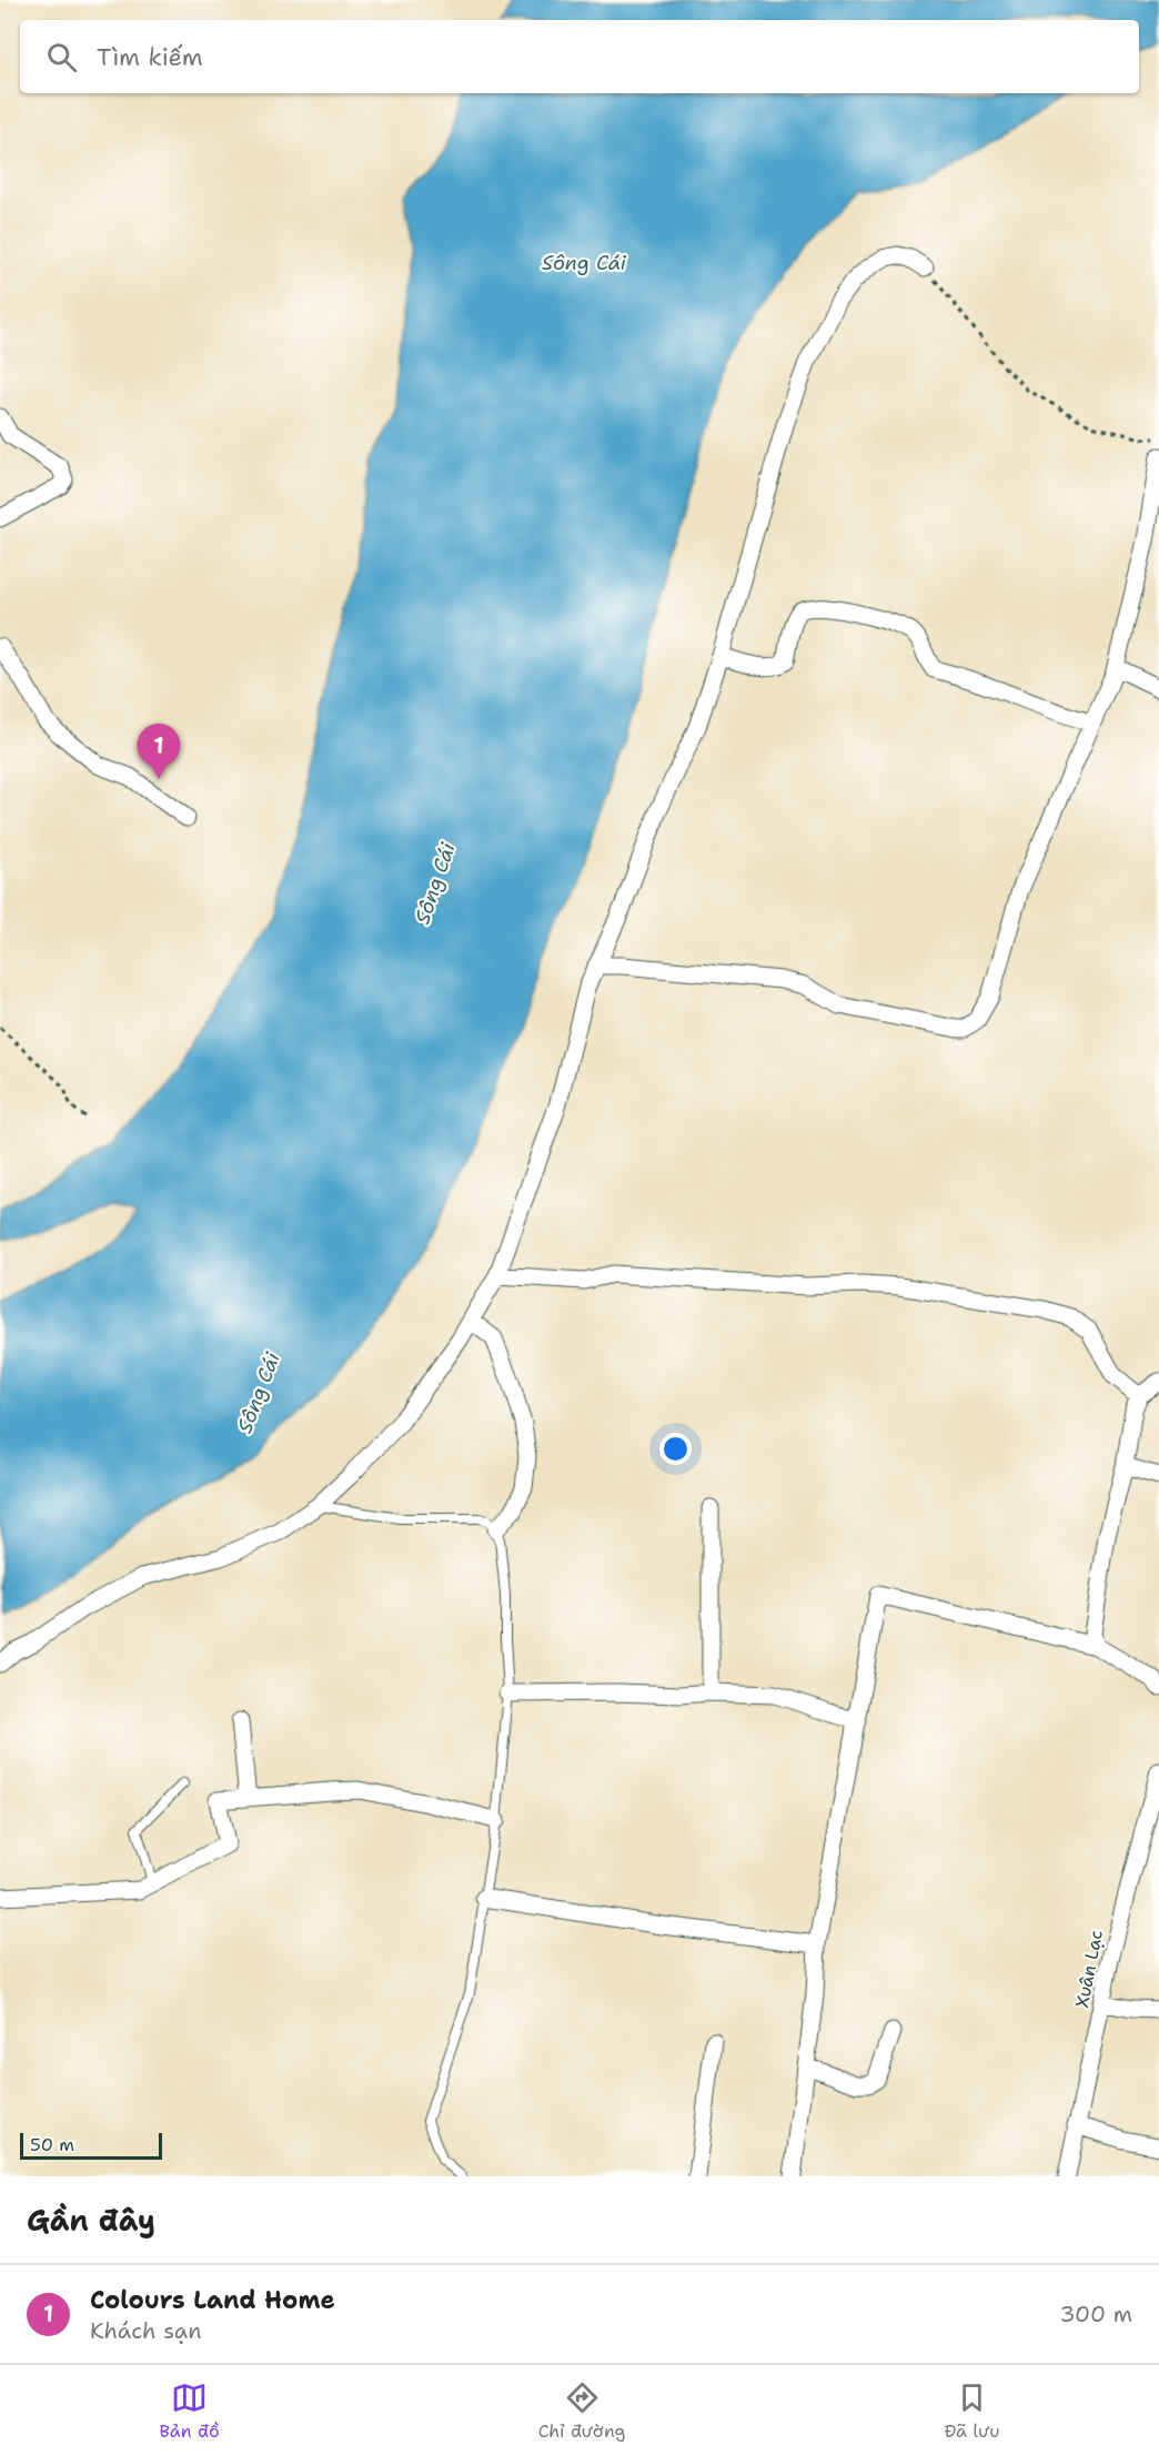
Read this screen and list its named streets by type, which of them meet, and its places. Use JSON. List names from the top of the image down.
{
  "streets": {
    "street": ["Xuân Lạc"]
  },
  "water": ["Sông Cái"],
  "scale_bar": "50 m",
  "page": {
    "search": "Tìm kiếm",
    "pins": "1",
    "scale": "50 m",
    "heading": "Gần đây",
    "list": [
      {
        "mark": "1",
        "name": "Colours Land Home",
        "note": "Khách sạn",
        "value": "300 m"
      }
    ],
    "nav": ["Bản đồ", "Chỉ đường", "Đã lưu"]
  }
}
